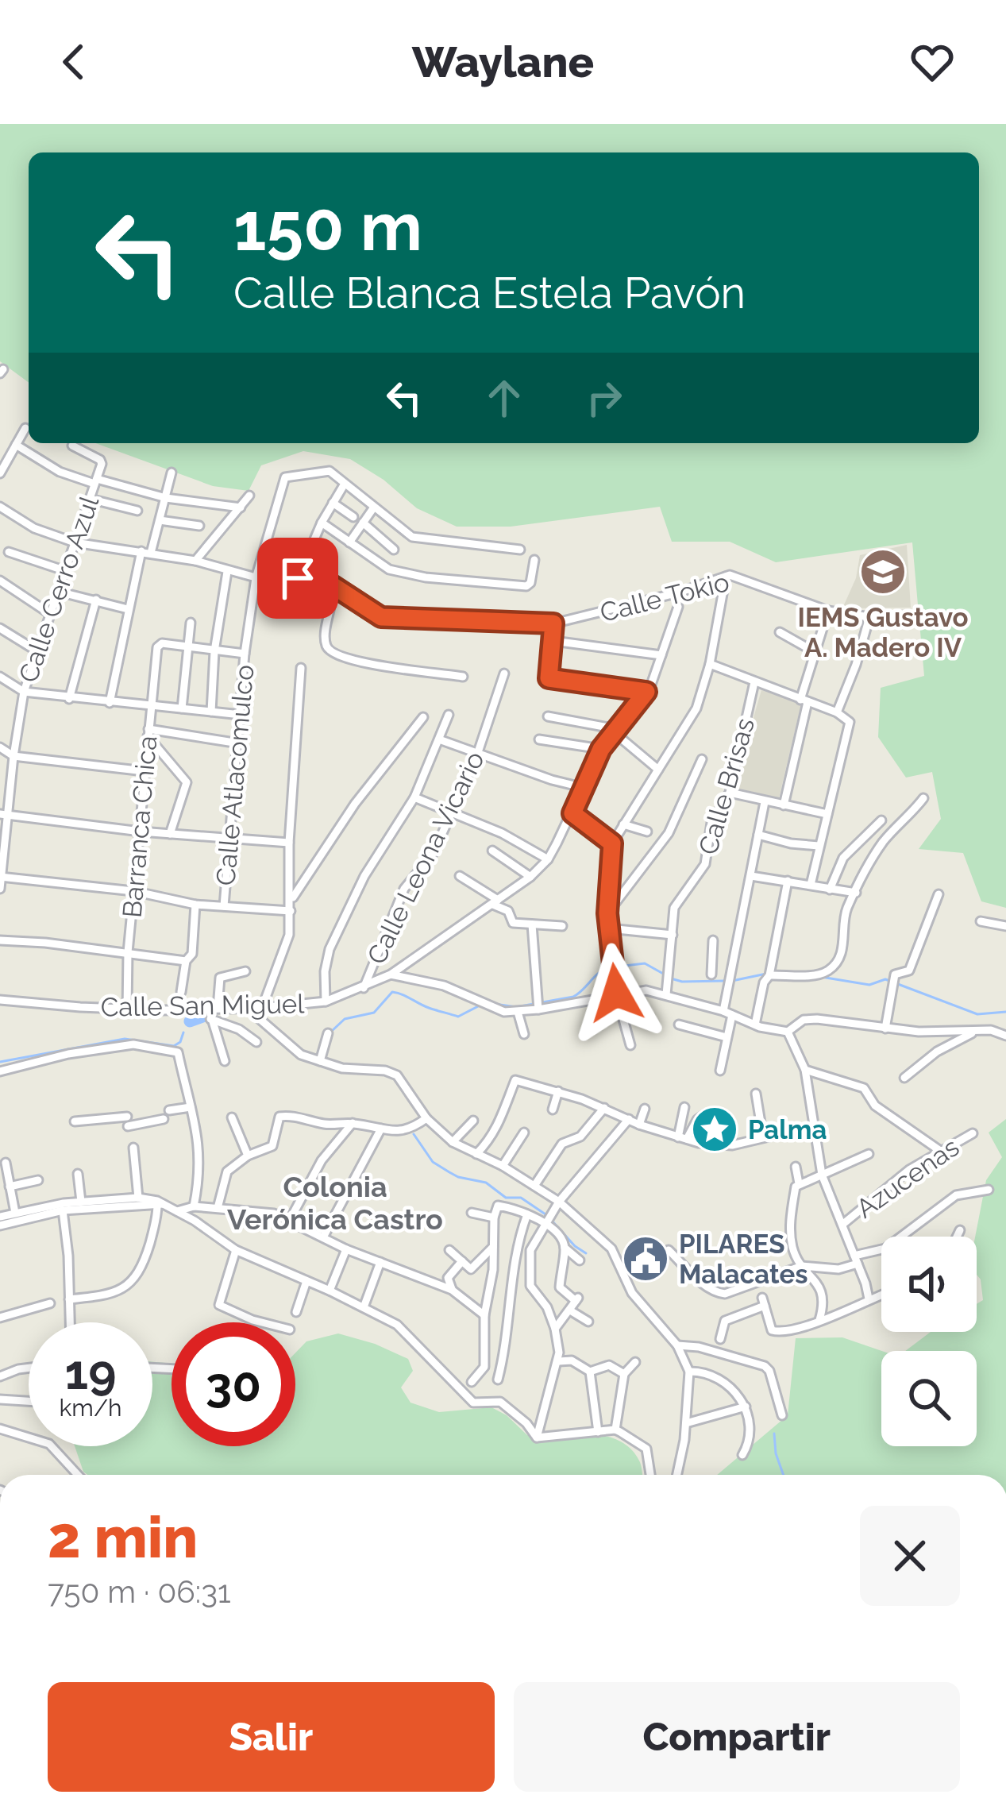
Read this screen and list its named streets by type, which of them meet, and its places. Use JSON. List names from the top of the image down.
{
  "streets": {
    "street": [
      "Calle Cerro Azul",
      "Calle Tokio",
      "Calle Atlacomulco",
      "Calle Brisas",
      "Barranca Chica",
      "Calle Leona Vicario",
      "Calle San Miguel",
      "Azucenas"
    ]
  },
  "crossings": [
    ["Calle Cerro Azul", "Calle Tokio"],
    ["Calle Tokio", "Calle Atlacomulco"],
    ["Barranca Chica", "Calle San Miguel"],
    ["Calle Leona Vicario", "Calle San Miguel"]
  ],
  "districts": ["Colonia Verónica Castro"],
  "places": {
    "school or university": ["IEMS Gustavo A. Madero IV"],
    "place": ["Palma"],
    "public building": ["PILARES Malacates"]
  },
  "page": {
    "header": "Waylane",
    "turn": ["150 m", "Calle Blanca Estela Pavón"],
    "speed": "19 km/h",
    "limit": "30",
    "heading": ["2 min", "750 m · 06:31"],
    "buttons": ["Salir", "Compartir"]
  }
}
